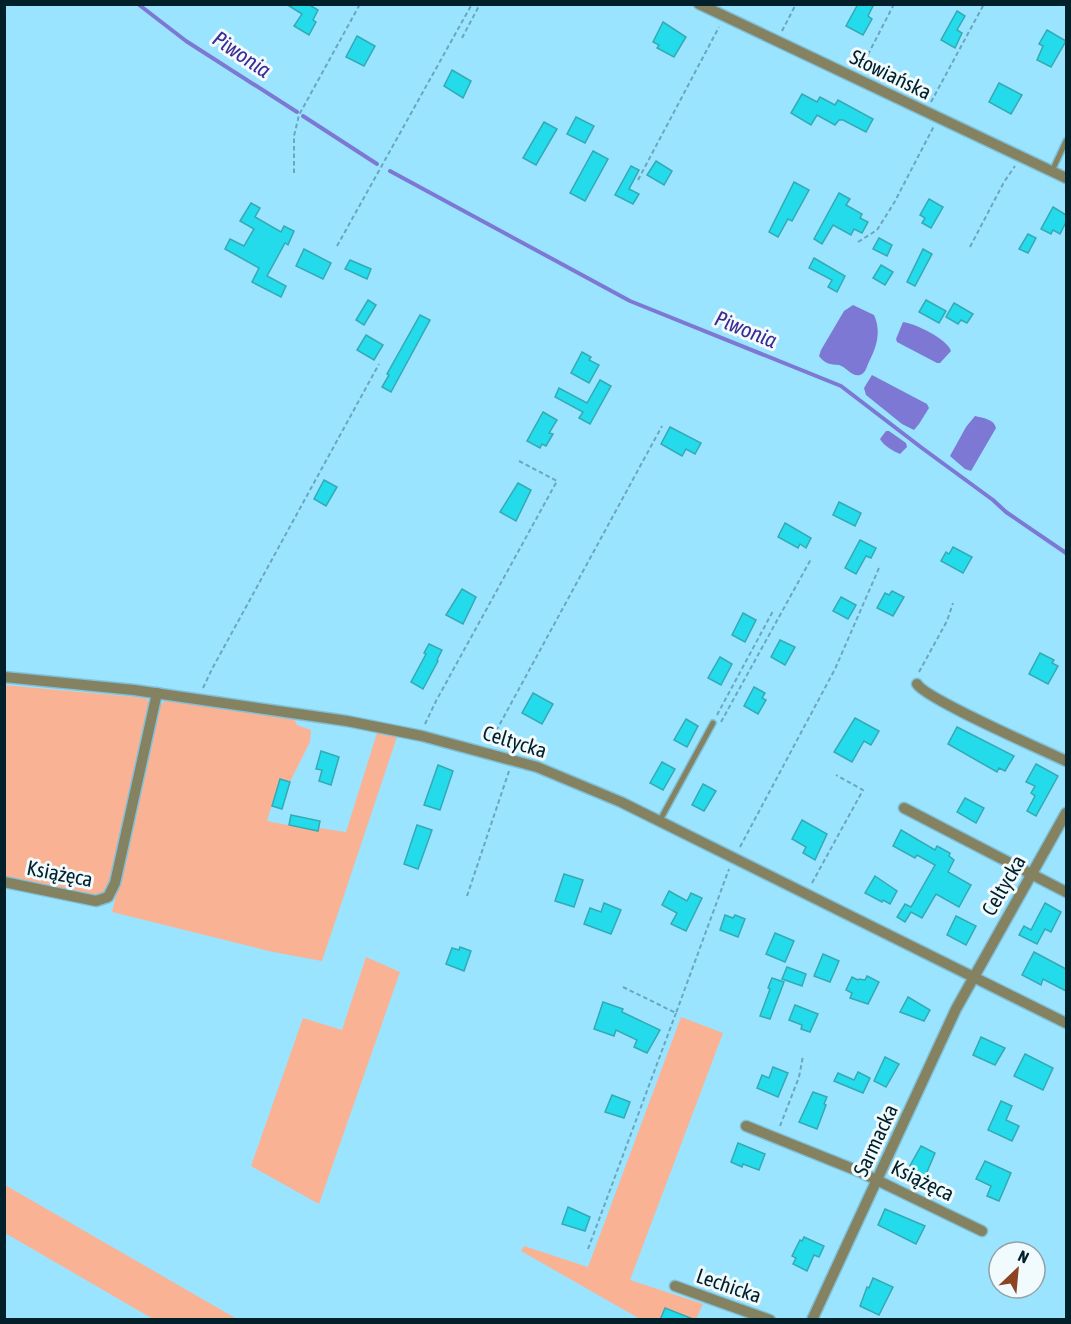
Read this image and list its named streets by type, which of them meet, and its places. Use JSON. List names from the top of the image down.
{
  "streets": {
    "street": [
      "Słowiańska",
      "Celtycka",
      "Książęca",
      "Sarmacka",
      "Lechicka"
    ]
  },
  "crossings": [
    ["Celtycka", "Książęca"],
    ["Celtycka", "Sarmacka"],
    ["Książęca", "Sarmacka"]
  ],
  "water": ["Piwonia"],
  "north": "top right"
}
